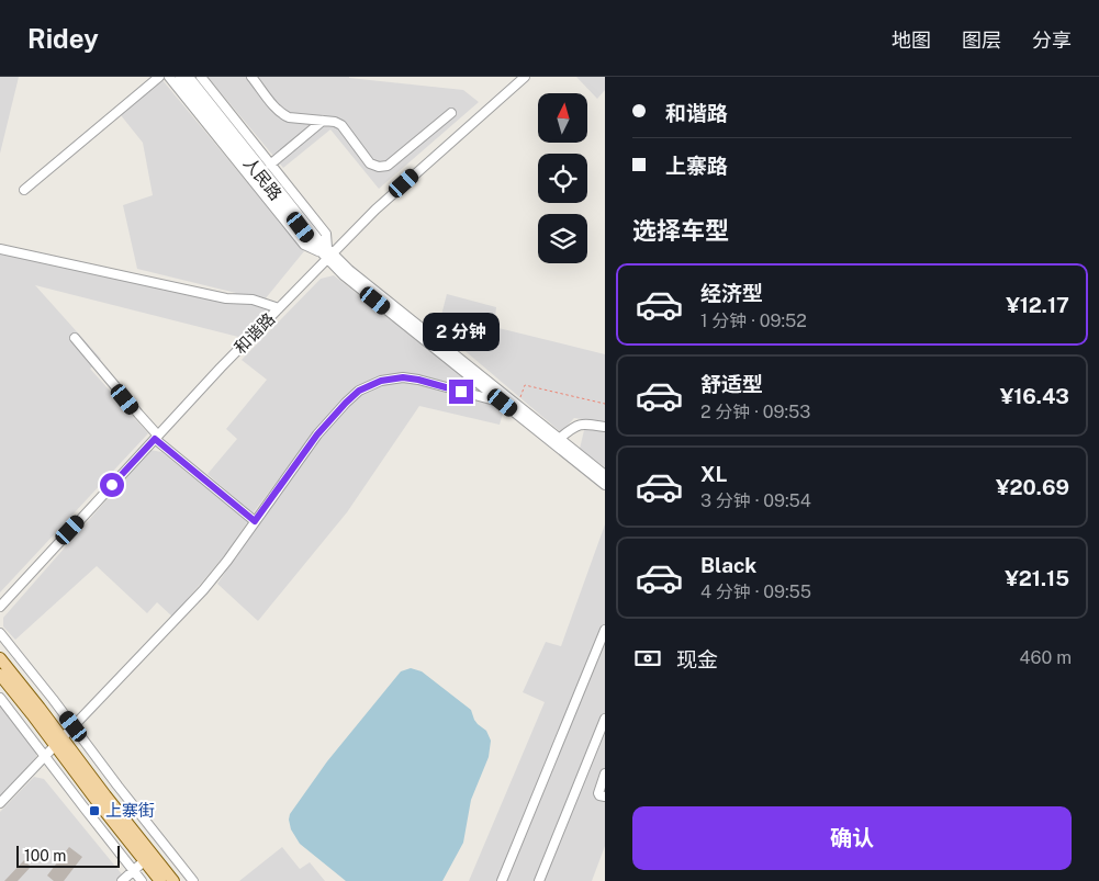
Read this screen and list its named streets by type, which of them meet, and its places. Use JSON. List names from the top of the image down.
{
  "streets": {
    "street": ["人民路", "和谐路"]
  },
  "crossings": [
    ["人民路", "和谐路"]
  ],
  "places": {
    "transit": ["上寨街"]
  },
  "scale_bar": "100 m",
  "north": "top",
  "page": {
    "header": "Ridey",
    "nav": ["地图", "图层", "分享"],
    "banner": ["和谐路", "上寨路"],
    "heading": "选择车型",
    "list": [
      {
        "name": "经济型",
        "note": "1 分钟 · 09:52",
        "value": "¥12.17"
      },
      {
        "name": "舒适型",
        "note": "2 分钟 · 09:53",
        "value": "¥16.43"
      },
      {
        "name": "XL",
        "note": "3 分钟 · 09:54",
        "value": "¥20.69"
      },
      {
        "name": "Black",
        "note": "4 分钟 · 09:55",
        "value": "¥21.15"
      }
    ],
    "bubble": "2 分钟",
    "pay": ["现金", "460 m"],
    "buttons": "确认",
    "scale": "100 m"
  }
}
